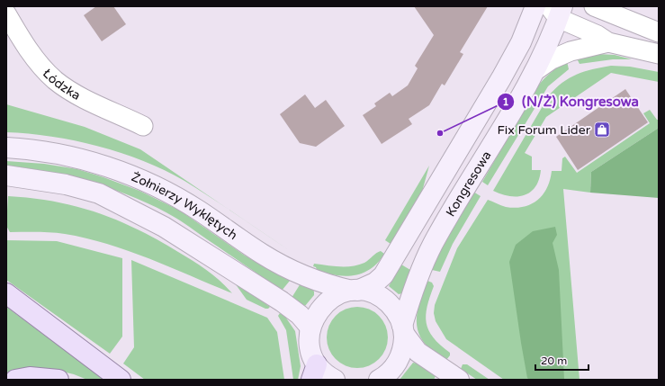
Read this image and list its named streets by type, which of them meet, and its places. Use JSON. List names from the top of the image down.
{
  "streets": {
    "street": ["Łódzka", "Kongresowa", "Żołnierzy Wyklętych"]
  },
  "crossings": [
    ["Kongresowa", "Żołnierzy Wyklętych"]
  ],
  "places": {
    "shop": ["Fix Forum Lider"],
    "other": ["(N/Ż) Kongresowa"]
  },
  "scale_bar": "20 m"
}
